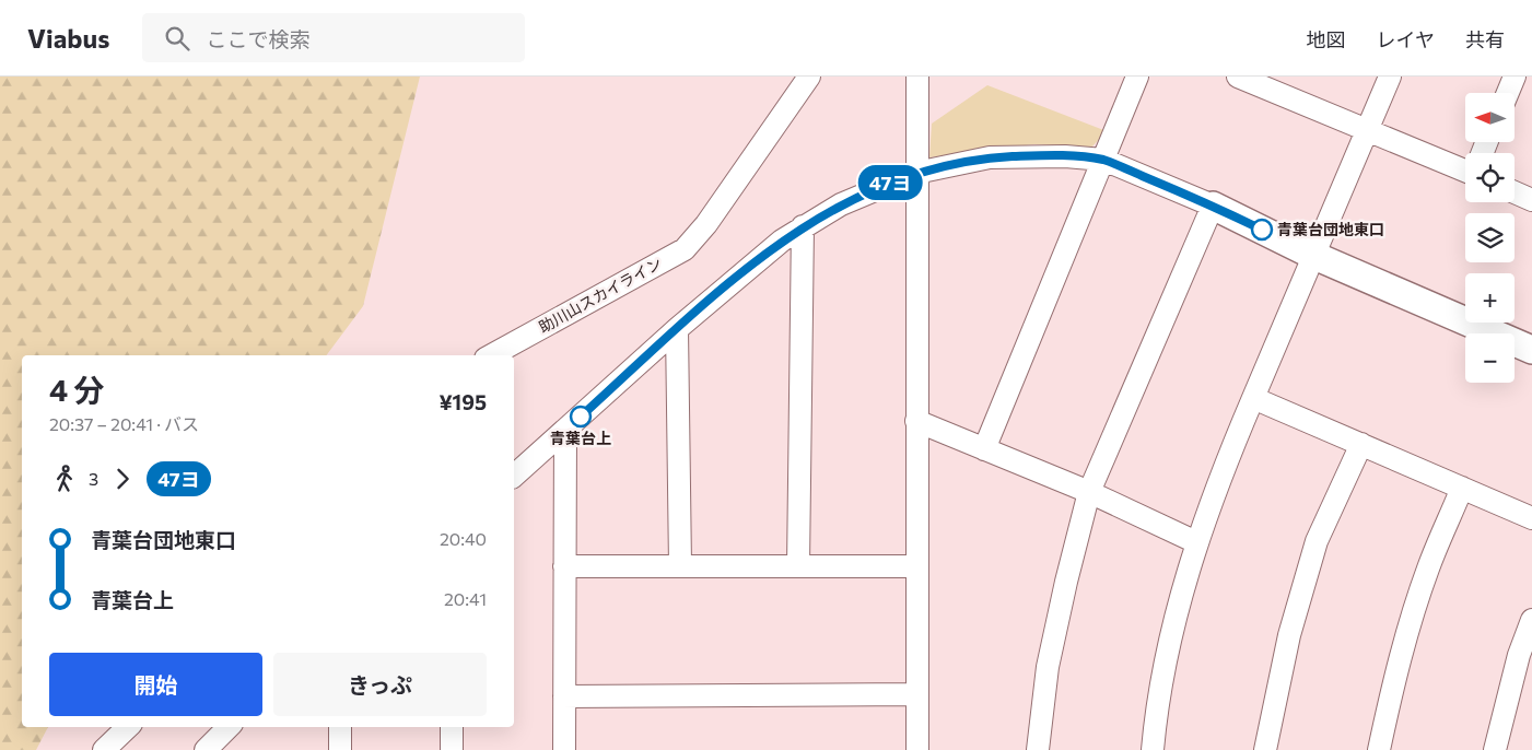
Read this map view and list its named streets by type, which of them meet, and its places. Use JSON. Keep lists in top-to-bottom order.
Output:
{
  "streets": {
    "street": ["助川山スカイライン"]
  },
  "places": ["青葉台団地東口", "青葉台上"],
  "lines": ["bus line 47ヨ"],
  "north": "left",
  "page": {
    "header": "Viabus",
    "search": "ここで検索",
    "nav": ["地図", "レイヤ", "共有"],
    "on_map": "47ヨ",
    "map_buttons": ["+", "−"],
    "heading": ["4 分", "20:37 – 20:41 · バス", "¥195"],
    "legs": ["3", "47ヨ"],
    "list": [
      {
        "name": "青葉台団地東口",
        "value": "20:40"
      },
      {
        "name": "青葉台上",
        "value": "20:41"
      }
    ],
    "buttons": ["開始", "きっぷ"]
  }
}
